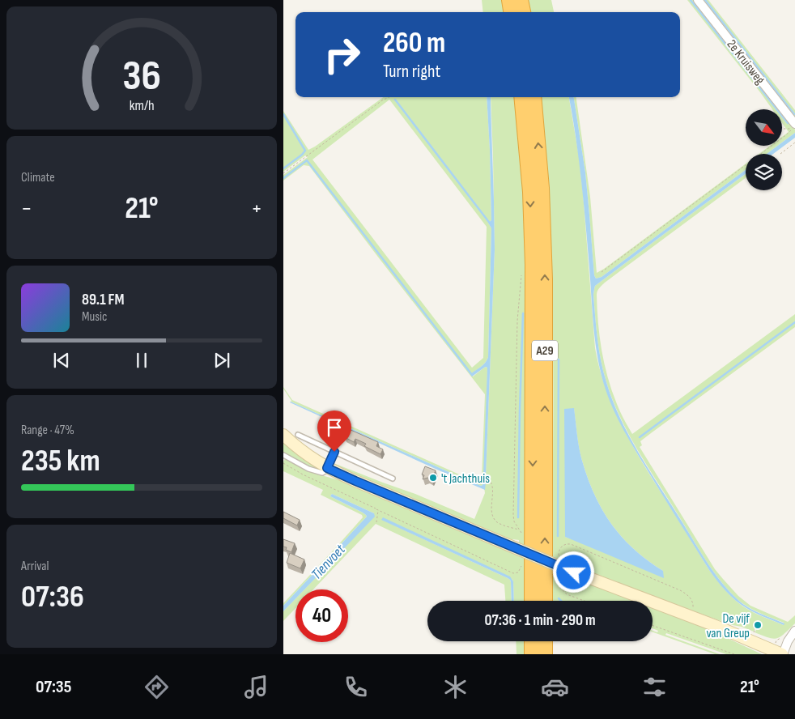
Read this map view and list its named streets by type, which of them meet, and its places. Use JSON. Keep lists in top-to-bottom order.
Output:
{
  "streets": {
    "highway": ["A29"],
    "street": ["2e Kruisweg"]
  },
  "water": ["Tienvoet"],
  "places": ["'t Jachthuis", "De vijf van Greup"],
  "north": "bottom right",
  "page": {
    "turn": ["260 m", "Turn right"],
    "tile": [
      "Climate",
      ["Range · 47%", "235 km"],
      ["Arrival", "07:36"]
    ],
    "heat": ["−", "21°", "+"],
    "song": ["89.1 FM", "Music"],
    "limit": "40",
    "trip": "07:36 · 1 min · 290 m",
    "tabs": ["07:35", "21°"],
    "gauge": ["36", "km/h"]
  }
}
